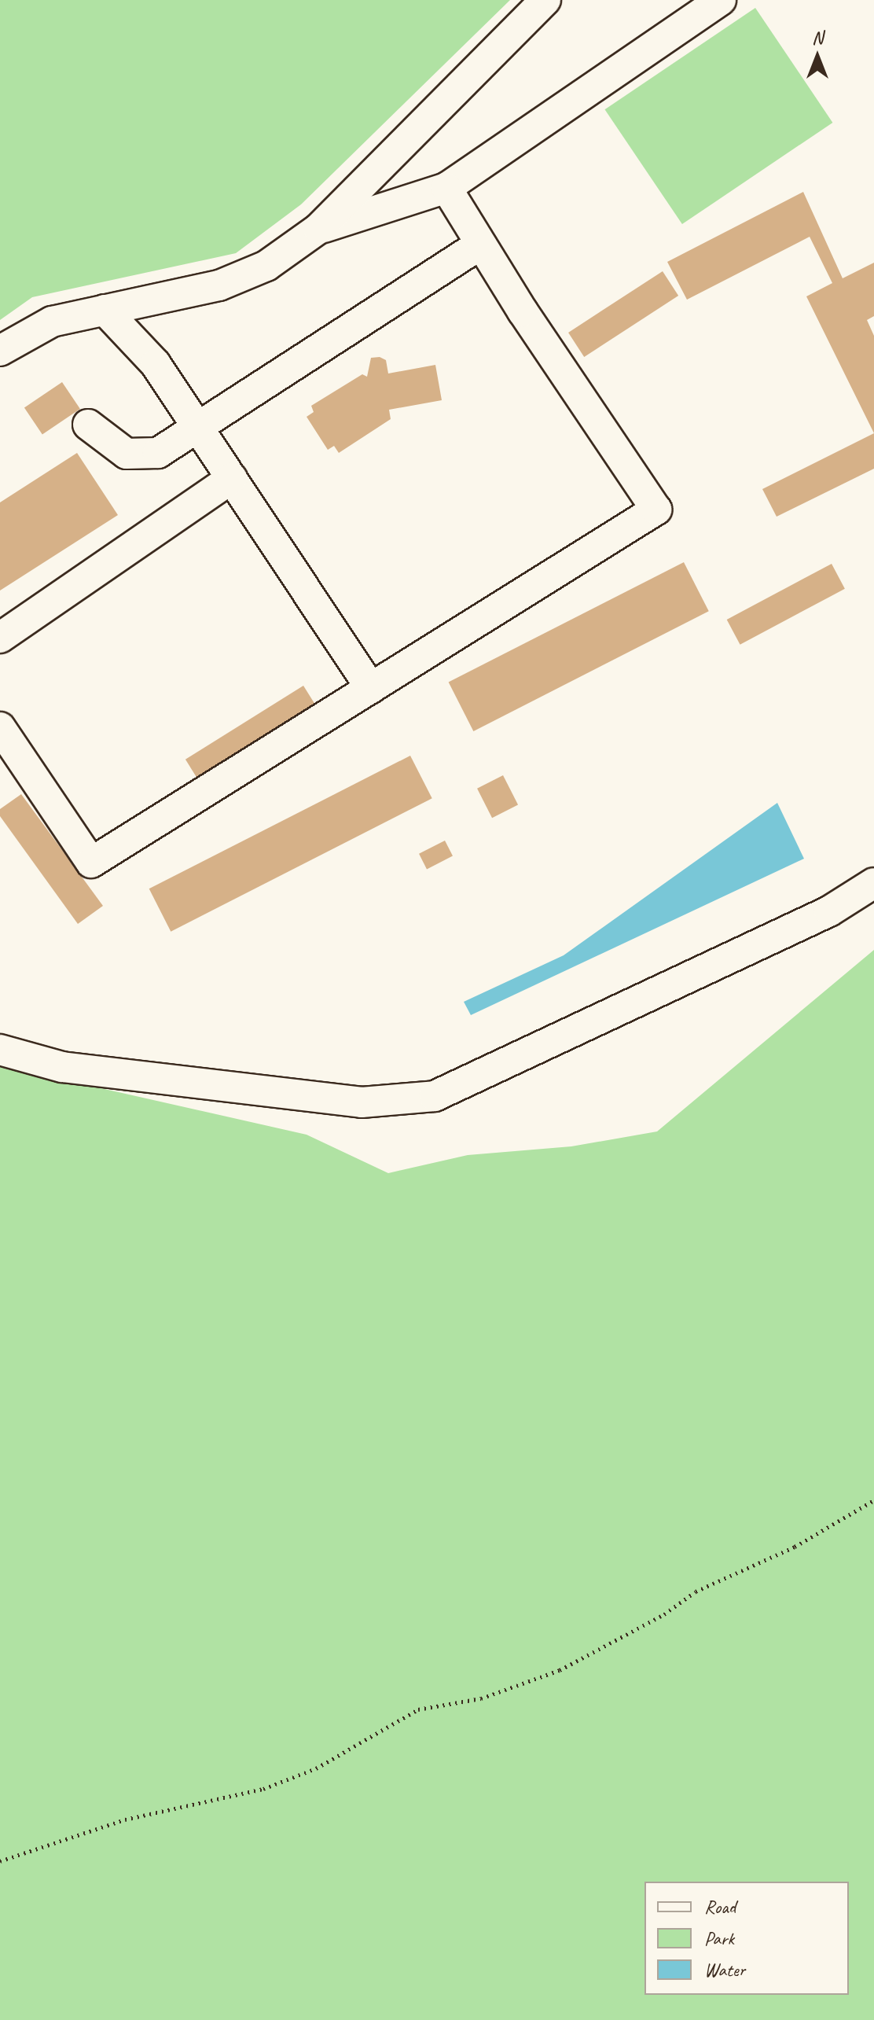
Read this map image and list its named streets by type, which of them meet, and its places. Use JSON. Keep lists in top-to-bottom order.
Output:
{
  "legend": ["Road", "Park", "Water"],
  "north": "top"
}
